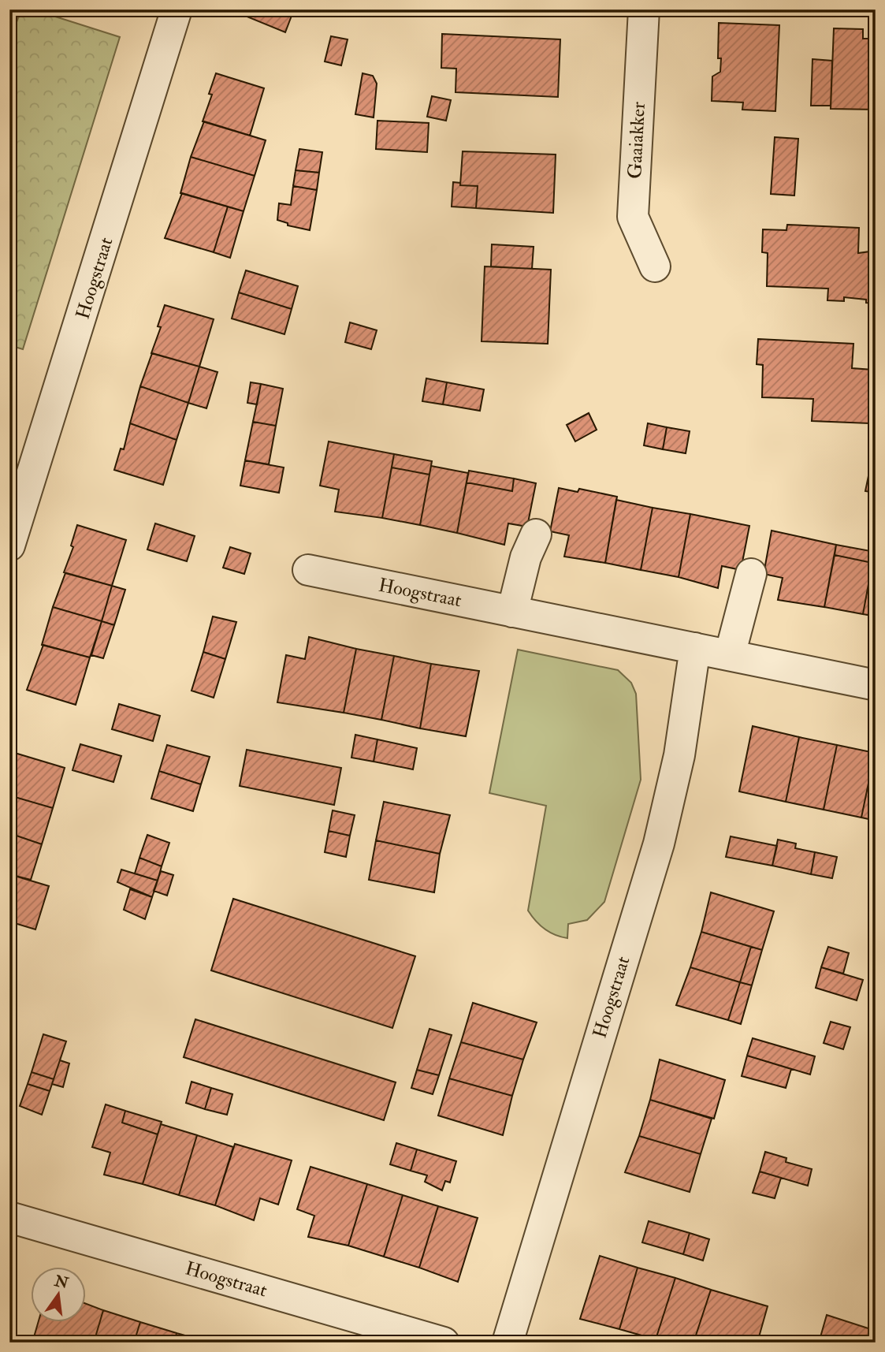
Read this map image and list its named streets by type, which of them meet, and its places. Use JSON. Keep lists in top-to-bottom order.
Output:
{
  "streets": {
    "street": ["Gaaiakker", "Hoogstraat"]
  },
  "north": "top"
}
